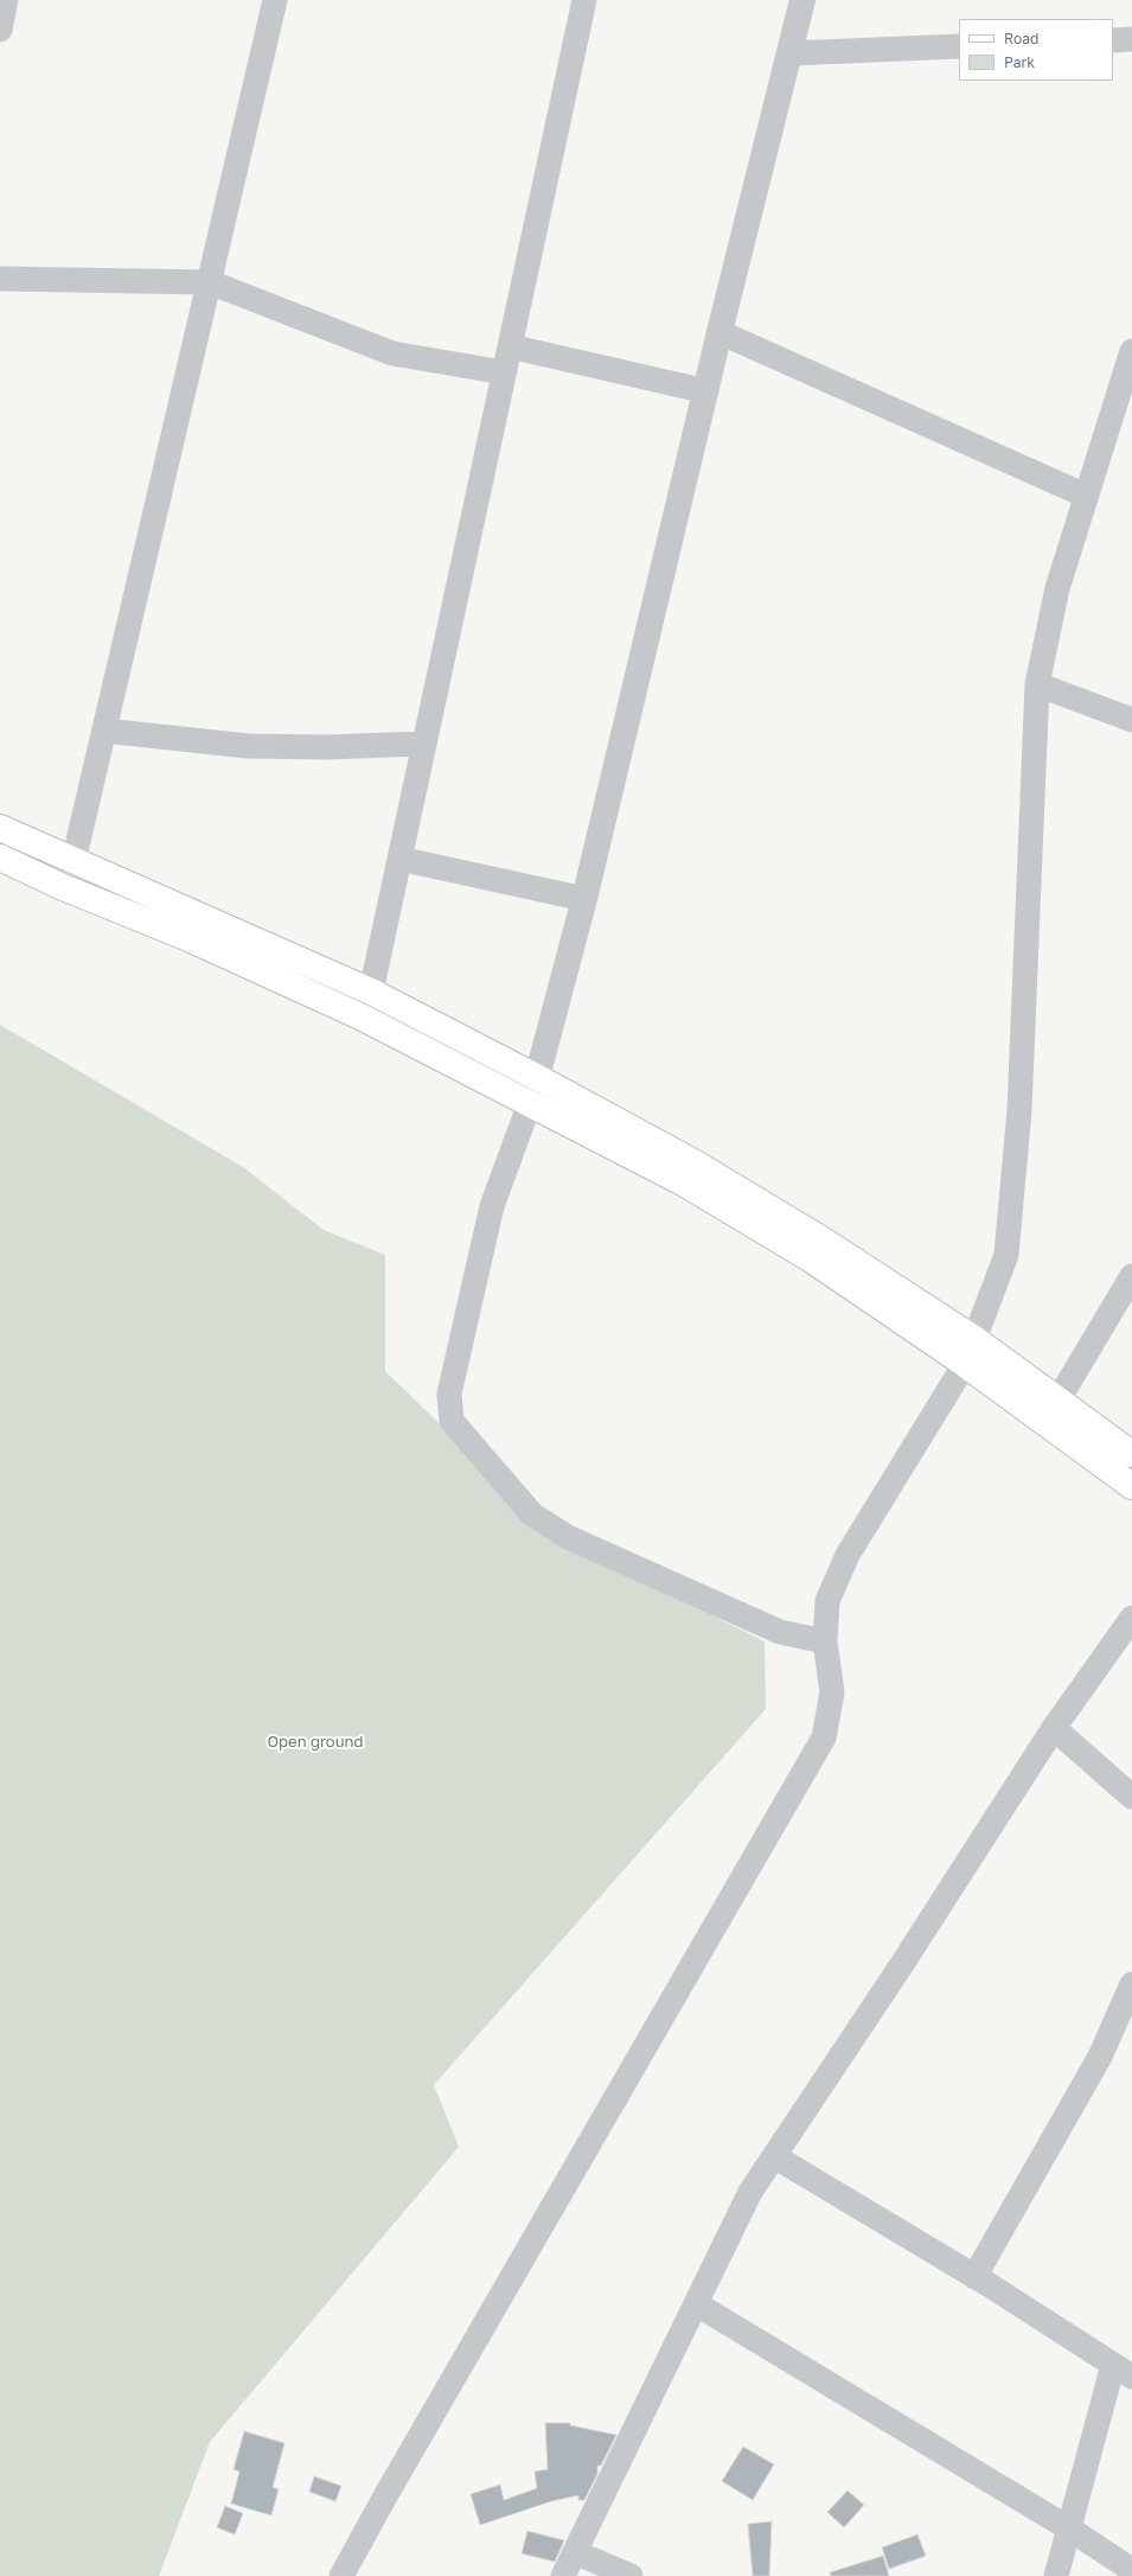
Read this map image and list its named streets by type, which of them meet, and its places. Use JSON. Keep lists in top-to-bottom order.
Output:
{
  "parks": ["Open ground"],
  "legend": ["Road", "Park"]
}
